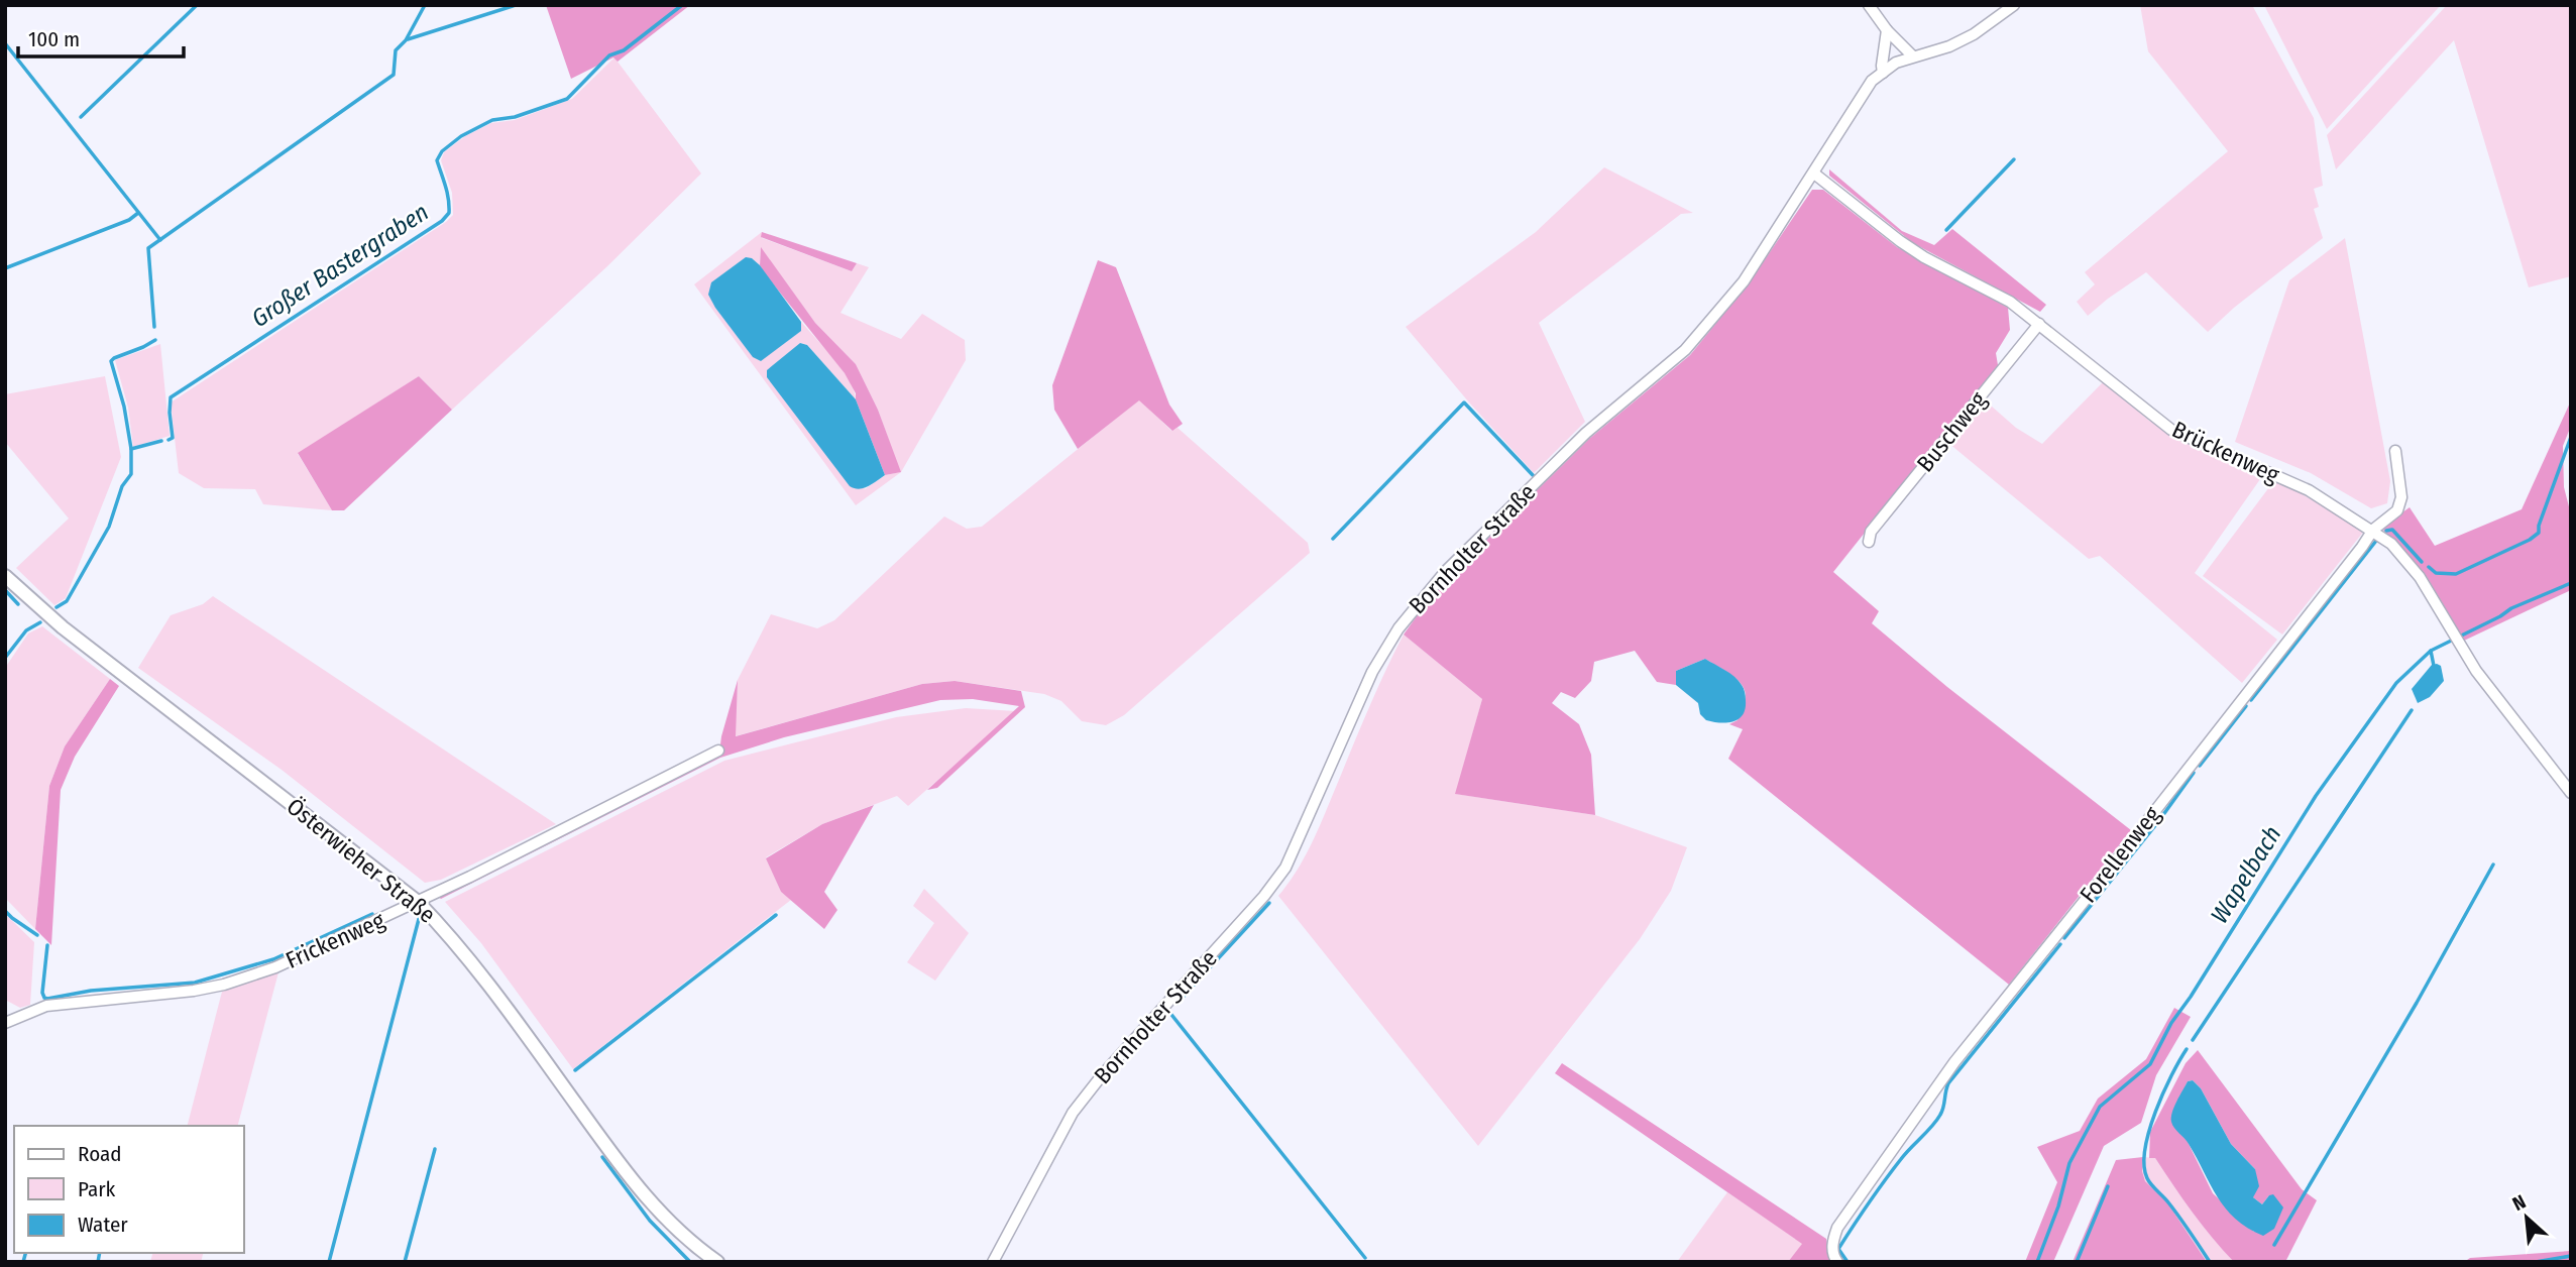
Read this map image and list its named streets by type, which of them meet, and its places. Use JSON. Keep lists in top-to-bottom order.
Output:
{
  "streets": {
    "street": [
      "Buschweg",
      "Brückenweg",
      "Bornholter Straße",
      "Forellenweg",
      "Österwieher Straße",
      "Frickenweg"
    ]
  },
  "crossings": [
    ["Buschweg", "Brückenweg"],
    ["Brückenweg", "Bornholter Straße"],
    ["Brückenweg", "Forellenweg"],
    ["Österwieher Straße", "Frickenweg"]
  ],
  "water": ["Großer Bastergraben", "Wapelbach"],
  "legend": ["Road", "Park", "Water"],
  "scale_bar": "100 m",
  "north": "top left"
}
